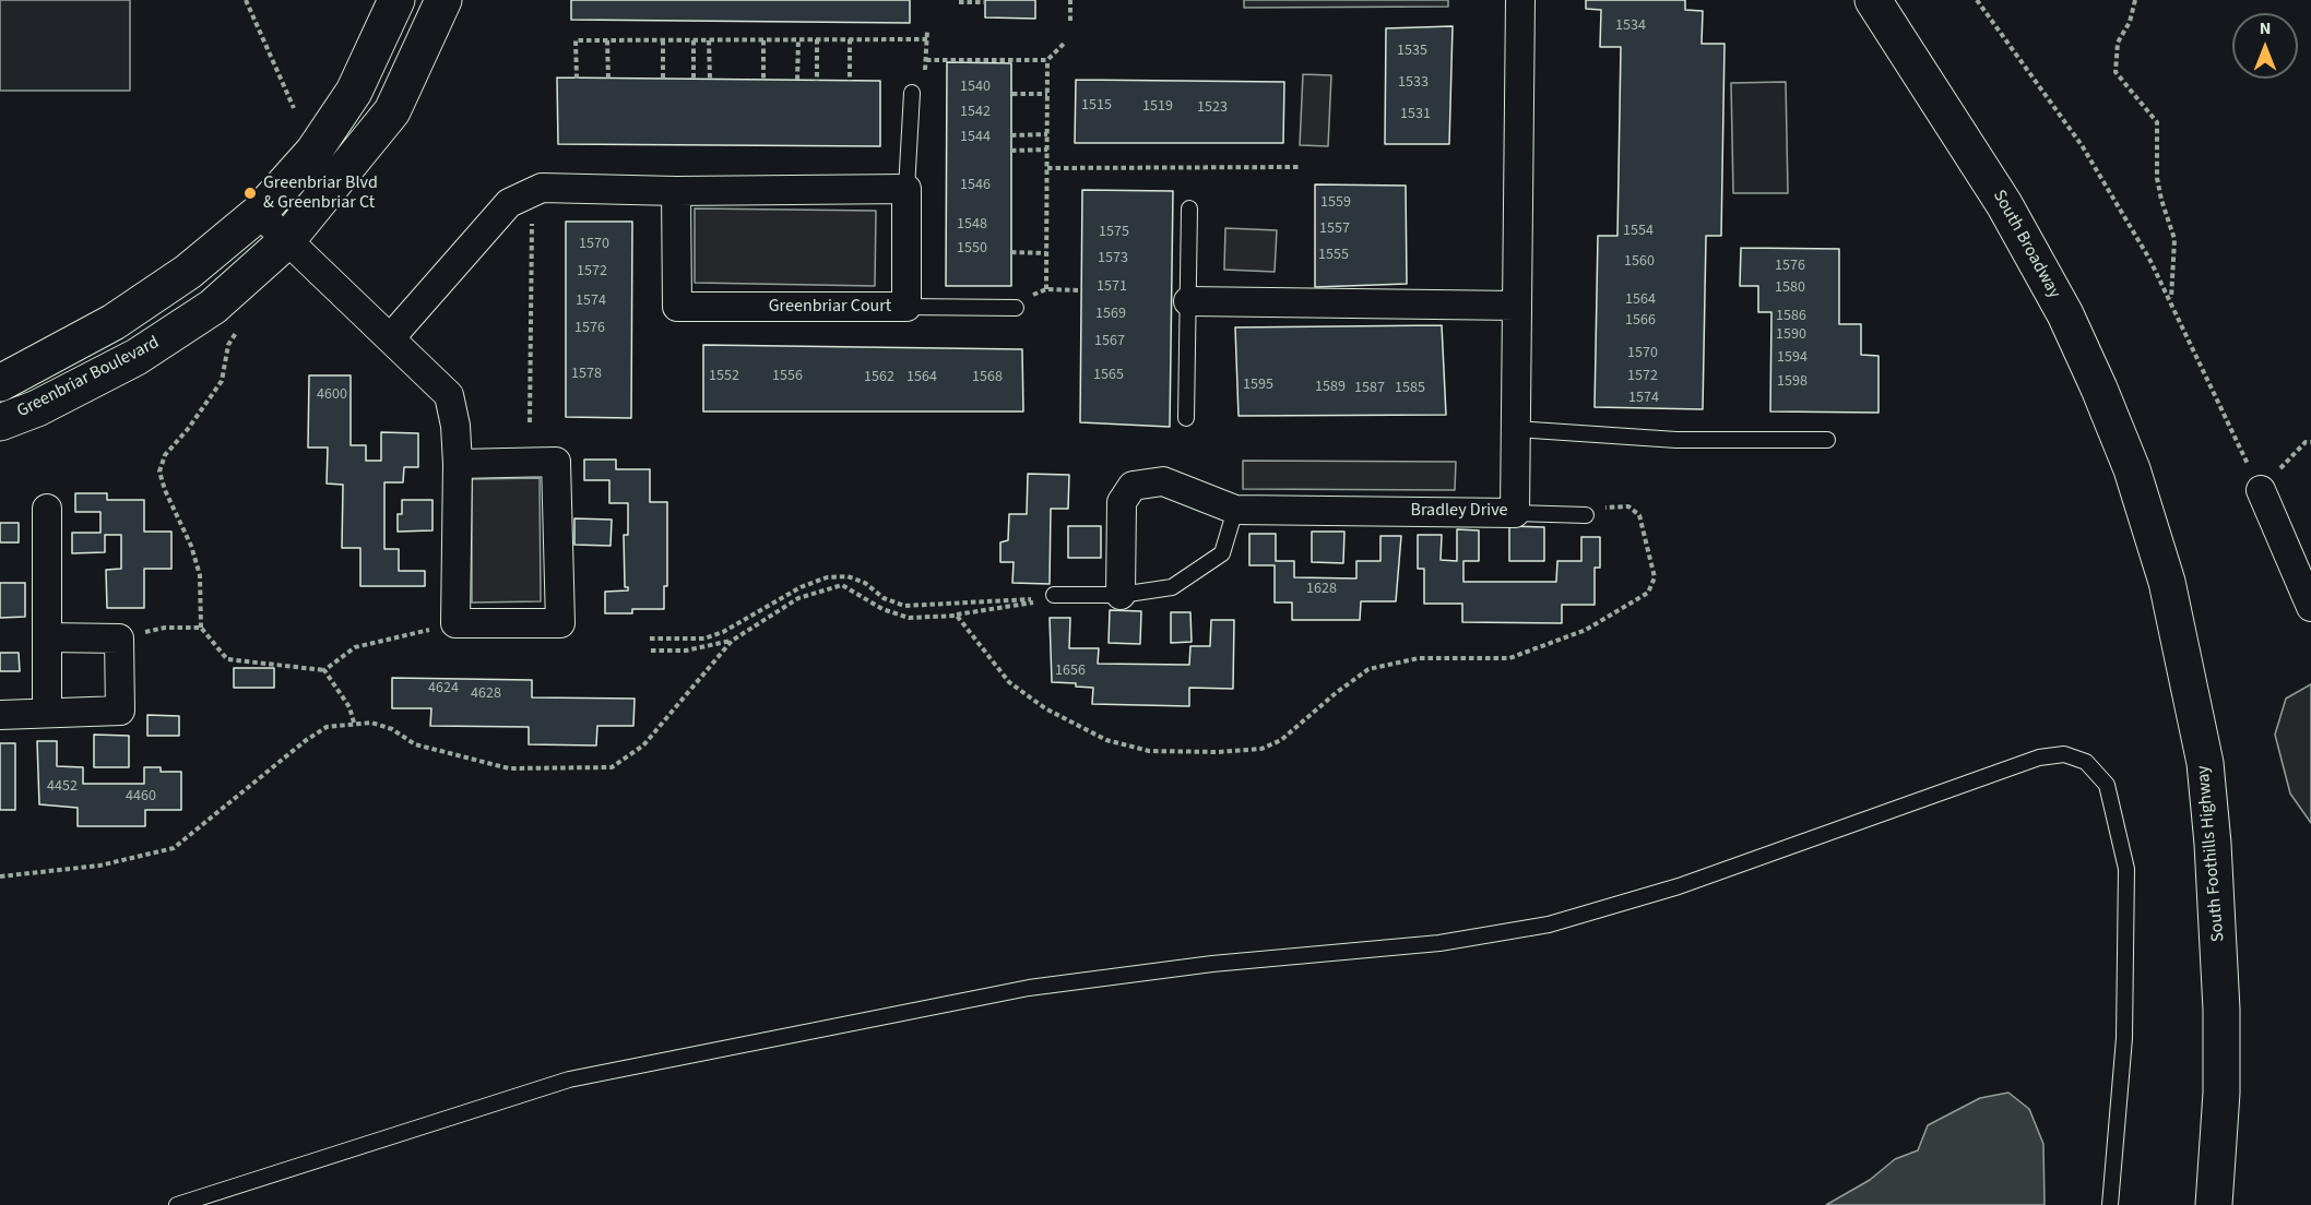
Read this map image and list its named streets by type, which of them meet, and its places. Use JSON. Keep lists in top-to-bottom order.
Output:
{
  "streets": {
    "main road": ["South Broadway", "Greenbriar Boulevard", "South Foothills Highway"],
    "street": ["Greenbriar Court", "Bradley Drive"]
  },
  "crossings": [
    ["South Broadway", "South Foothills Highway"]
  ],
  "places": ["Greenbriar Blvd & Greenbriar Ct"],
  "house_numbers": [
    "1534",
    "1535",
    "1533",
    "1540",
    "1515",
    "1519",
    "1523",
    "1542",
    "1531",
    "1544",
    "1546",
    "1559",
    "1548",
    "1557",
    "1554",
    "1575",
    "1570",
    "1550",
    "1555",
    "1573",
    "1560",
    "1576",
    "1572",
    "1571",
    "1580",
    "1564",
    "1574",
    "1569",
    "1586",
    "1566",
    "1576",
    "1590",
    "1567",
    "1570",
    "1594",
    "1578",
    "1565",
    "1552",
    "1556",
    "1572",
    "1562",
    "1564",
    "1568",
    "1598",
    "1595",
    "1589",
    "1587",
    "1585",
    "4600",
    "1574",
    "1628",
    "1656",
    "4624",
    "4628",
    "4452",
    "4460"
  ],
  "north": "top"
}
